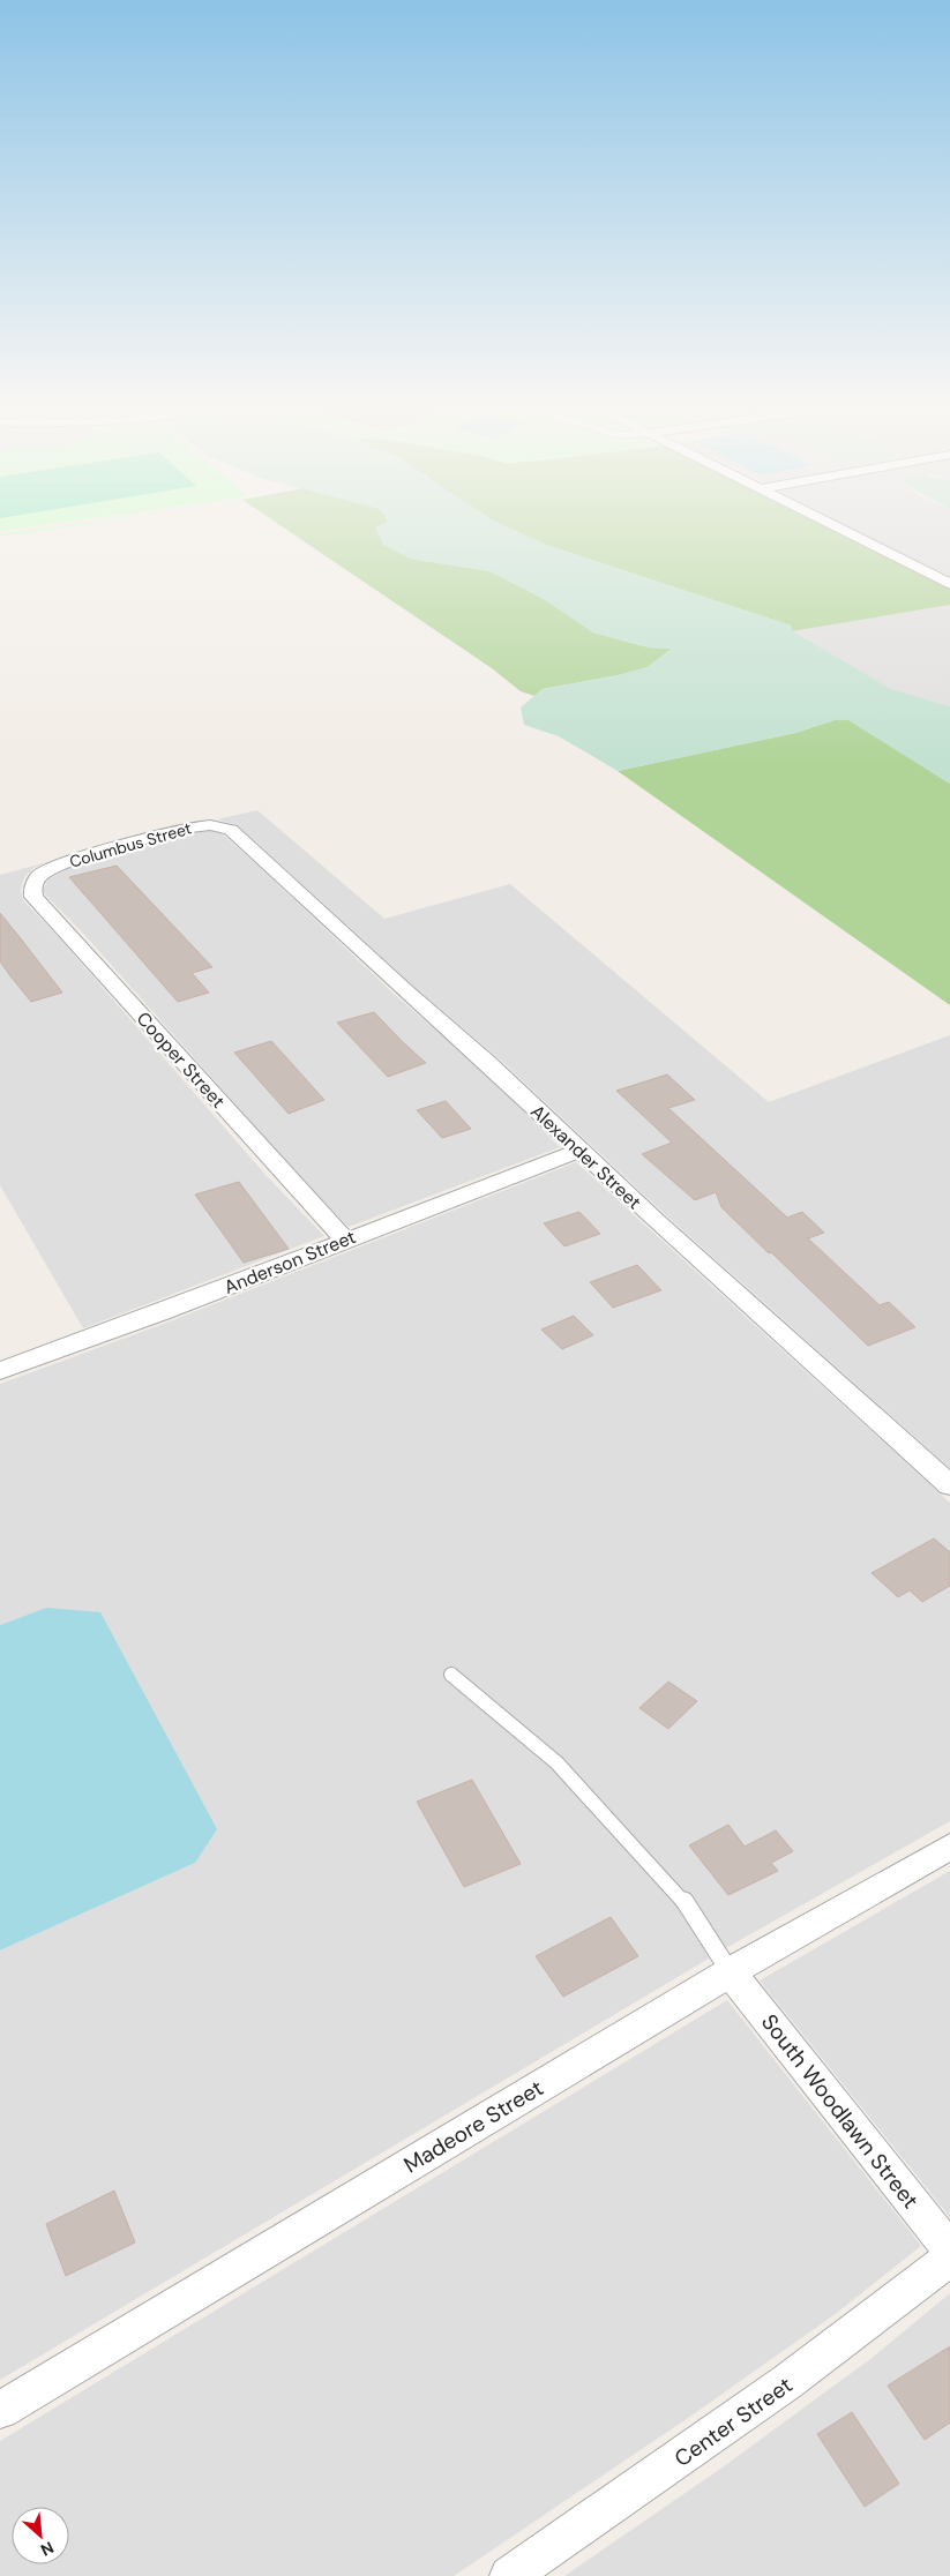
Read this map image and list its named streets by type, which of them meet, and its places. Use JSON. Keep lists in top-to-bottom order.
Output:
{
  "streets": {
    "street": [
      "Columbus Street",
      "Cooper Street",
      "Alexander Street",
      "Anderson Street",
      "South Woodlawn Street",
      "Madeore Street",
      "Center Street"
    ]
  },
  "crossings": [
    ["Columbus Street", "Cooper Street"],
    ["Columbus Street", "Alexander Street"],
    ["Cooper Street", "Anderson Street"],
    ["Alexander Street", "Anderson Street"],
    ["South Woodlawn Street", "Madeore Street"]
  ],
  "north": "bottom right"
}
